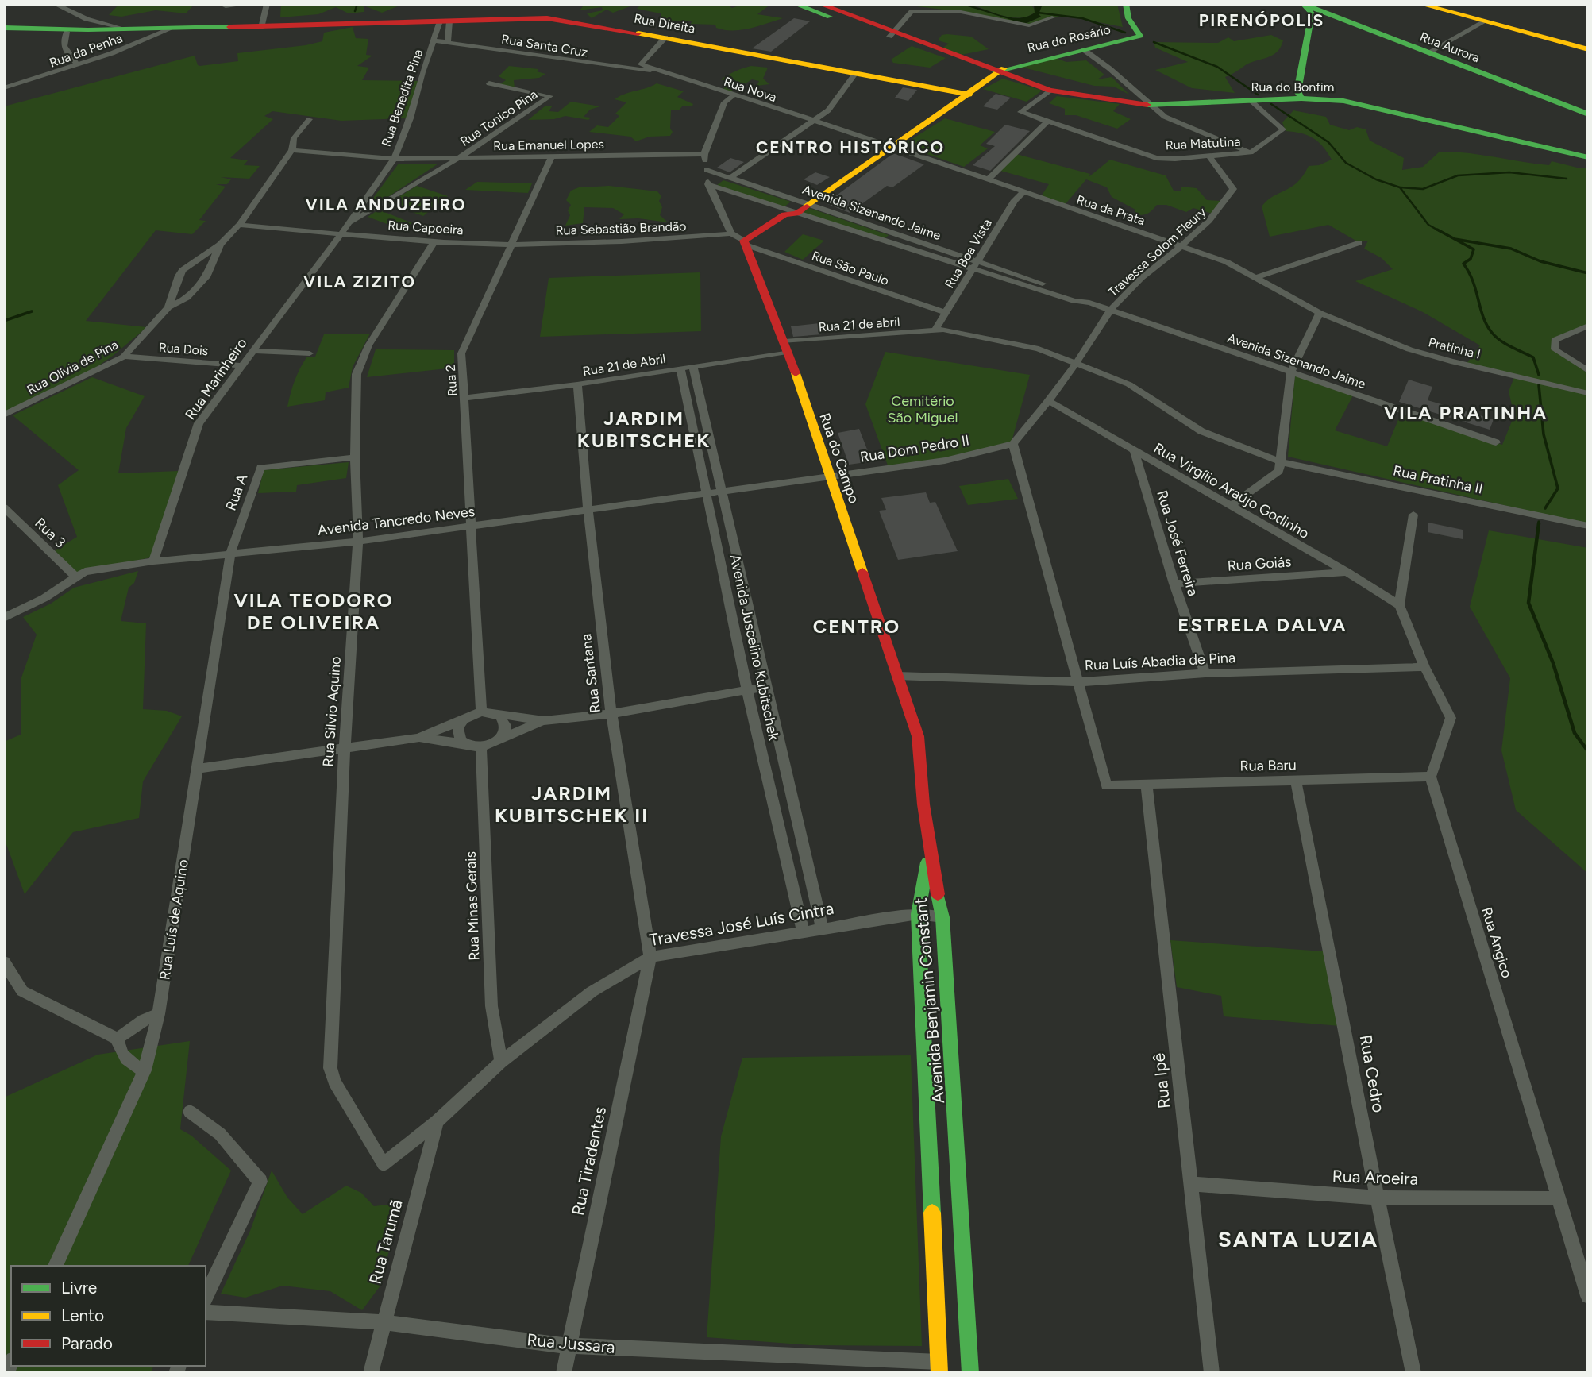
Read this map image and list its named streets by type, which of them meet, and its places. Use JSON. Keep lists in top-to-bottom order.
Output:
{
  "streets": {
    "main road": [
      "Rua Direita",
      "Rua do Rosário",
      "Rua Aurora",
      "Rua do Bonfim",
      "Rua do Campo",
      "Avenida Benjamin Constant"
    ],
    "street": [
      "Rua Santa Cruz",
      "Rua da Penha",
      "Rua Nova",
      "Rua Benedita Pina",
      "Rua Tonico Pina",
      "Rua Matutina",
      "Rua Emanuel Lopes",
      "Rua da Prata",
      "Avenida Sizenando Jaime",
      "Rua Capoeira",
      "Rua Sebastião Brandão",
      "Travessa Solom Fleury",
      "Rua Boa Vista",
      "Rua São Paulo",
      "Rua 21 de abril",
      "Pratinha I",
      "Rua Dois",
      "Rua 21 de Abril",
      "Rua Olívia de Pina",
      "Rua Marinheiro",
      "Rua 2",
      "Rua Dom Pedro II",
      "Rua Pratinha II",
      "Rua Virgílio Araújo Godinho",
      "Rua A",
      "Avenida Tancredo Neves",
      "Rua 3",
      "Rua José Ferreira",
      "Rua Goiás",
      "Avenida Juscelino Kubitschek",
      "Rua Luís Abadia de Pina",
      "Rua Santana",
      "Rua Silvio Aquino",
      "Rua Baru",
      "Rua Minas Gerais",
      "Rua Luís de Aquino",
      "Travessa José Luís Cintra",
      "Rua Angico",
      "Rua Cedro",
      "Rua Ipê",
      "Rua Tiradentes",
      "Rua Aroeira",
      "Rua Tarumã",
      "Rua Jussara"
    ]
  },
  "crossings": [
    ["Rua Direita", "Rua da Penha"],
    ["Rua Direita", "Rua Benedita Pina"],
    ["Rua do Rosário", "Rua do Bonfim"],
    ["Rua Santa Cruz", "Rua Nova"],
    ["Rua Santa Cruz", "Rua Benedita Pina"],
    ["Rua do Bonfim", "Rua Matutina"],
    ["Rua Nova", "Rua da Prata"],
    ["Rua Benedita Pina", "Rua Tonico Pina"],
    ["Rua Benedita Pina", "Rua Emanuel Lopes"],
    ["Rua Benedita Pina", "Rua Capoeira"],
    ["Rua Benedita Pina", "Rua Marinheiro"],
    ["Rua Tonico Pina", "Rua Emanuel Lopes"],
    ["Rua Matutina", "Travessa Solom Fleury"],
    ["Rua Emanuel Lopes", "Rua Olívia de Pina"],
    ["Rua Emanuel Lopes", "Rua 2"],
    ["Rua da Prata", "Travessa Solom Fleury"],
    ["Rua da Prata", "Rua Boa Vista"],
    ["Rua da Prata", "Pratinha I"],
    ["Avenida Sizenando Jaime", "Travessa Solom Fleury"],
    ["Avenida Sizenando Jaime", "Rua Boa Vista"],
    ["Rua Capoeira", "Rua Sebastião Brandão"],
    ["Rua Capoeira", "Rua Olívia de Pina"],
    ["Rua Capoeira", "Rua Marinheiro"],
    ["Rua Capoeira", "Rua 2"],
    ["Rua Capoeira", "Rua Silvio Aquino"],
    ["Rua Sebastião Brandão", "Rua 2"],
    ["Travessa Solom Fleury", "Rua 21 de abril"],
    ["Travessa Solom Fleury", "Rua Dom Pedro II"],
    ["Travessa Solom Fleury", "Rua Pratinha II"],
    ["Travessa Solom Fleury", "Rua Virgílio Araújo Godinho"],
    ["Rua Boa Vista", "Rua São Paulo"],
    ["Rua Boa Vista", "Rua 21 de abril"],
    ["Rua São Paulo", "Rua do Campo"],
    ["Rua 21 de abril", "Rua 21 de Abril"],
    ["Rua 21 de abril", "Rua do Campo"],
    ["Rua 21 de abril", "Rua Pratinha II"],
    ["Rua Dois", "Rua Olívia de Pina"],
    ["Rua Dois", "Rua Marinheiro"],
    ["Rua 21 de Abril", "Rua 2"],
    ["Rua 21 de Abril", "Rua do Campo"],
    ["Rua 21 de Abril", "Avenida Juscelino Kubitschek"],
    ["Rua 21 de Abril", "Rua Santana"],
    ["Rua Marinheiro", "Avenida Tancredo Neves"],
    ["Rua 2", "Avenida Tancredo Neves"],
    ["Rua Dom Pedro II", "Rua do Campo"],
    ["Rua Dom Pedro II", "Avenida Tancredo Neves"],
    ["Rua Dom Pedro II", "Avenida Juscelino Kubitschek"],
    ["Rua do Campo", "Rua Luís Abadia de Pina"],
    ["Rua do Campo", "Avenida Benjamin Constant"],
    ["Rua Virgílio Araújo Godinho", "Rua José Ferreira"],
    ["Rua Virgílio Araújo Godinho", "Rua Goiás"],
    ["Rua A", "Avenida Tancredo Neves"],
    ["Rua A", "Rua Silvio Aquino"],
    ["Rua A", "Rua Luís de Aquino"],
    ["Avenida Tancredo Neves", "Rua 3"],
    ["Avenida Tancredo Neves", "Avenida Juscelino Kubitschek"],
    ["Avenida Tancredo Neves", "Rua Santana"],
    ["Avenida Tancredo Neves", "Rua Silvio Aquino"],
    ["Avenida Tancredo Neves", "Rua Luís de Aquino"],
    ["Rua José Ferreira", "Rua Goiás"],
    ["Rua José Ferreira", "Rua Luís Abadia de Pina"],
    ["Avenida Juscelino Kubitschek", "Travessa José Luís Cintra"],
    ["Rua Luís Abadia de Pina", "Rua Baru"],
    ["Rua Santana", "Travessa José Luís Cintra"],
    ["Rua Santana", "Rua Tiradentes"],
    ["Rua Silvio Aquino", "Travessa José Luís Cintra"],
    ["Rua Baru", "Rua Angico"],
    ["Rua Baru", "Rua Cedro"],
    ["Rua Baru", "Rua Ipê"],
    ["Rua Minas Gerais", "Travessa José Luís Cintra"],
    ["Travessa José Luís Cintra", "Avenida Benjamin Constant"],
    ["Travessa José Luís Cintra", "Rua Tiradentes"],
    ["Travessa José Luís Cintra", "Rua Tarumã"],
    ["Rua Angico", "Rua Aroeira"],
    ["Avenida Benjamin Constant", "Rua Jussara"],
    ["Rua Cedro", "Rua Aroeira"],
    ["Rua Ipê", "Rua Aroeira"],
    ["Rua Tiradentes", "Rua Jussara"],
    ["Rua Tarumã", "Rua Jussara"]
  ],
  "districts": [
    "PIRENÓPOLIS",
    "CENTRO HISTÓRICO",
    "VILA ANDUZEIRO",
    "VILA ZIZITO",
    "VILA PRATINHA",
    "JARDIM KUBITSCHEK",
    "VILA TEODORO DE OLIVEIRA",
    "ESTRELA DALVA",
    "CENTRO",
    "JARDIM KUBITSCHEK II",
    "SANTA LUZIA"
  ],
  "parks": ["Cemitério São Miguel"],
  "legend": ["Livre", "Lento", "Parado"]
}
